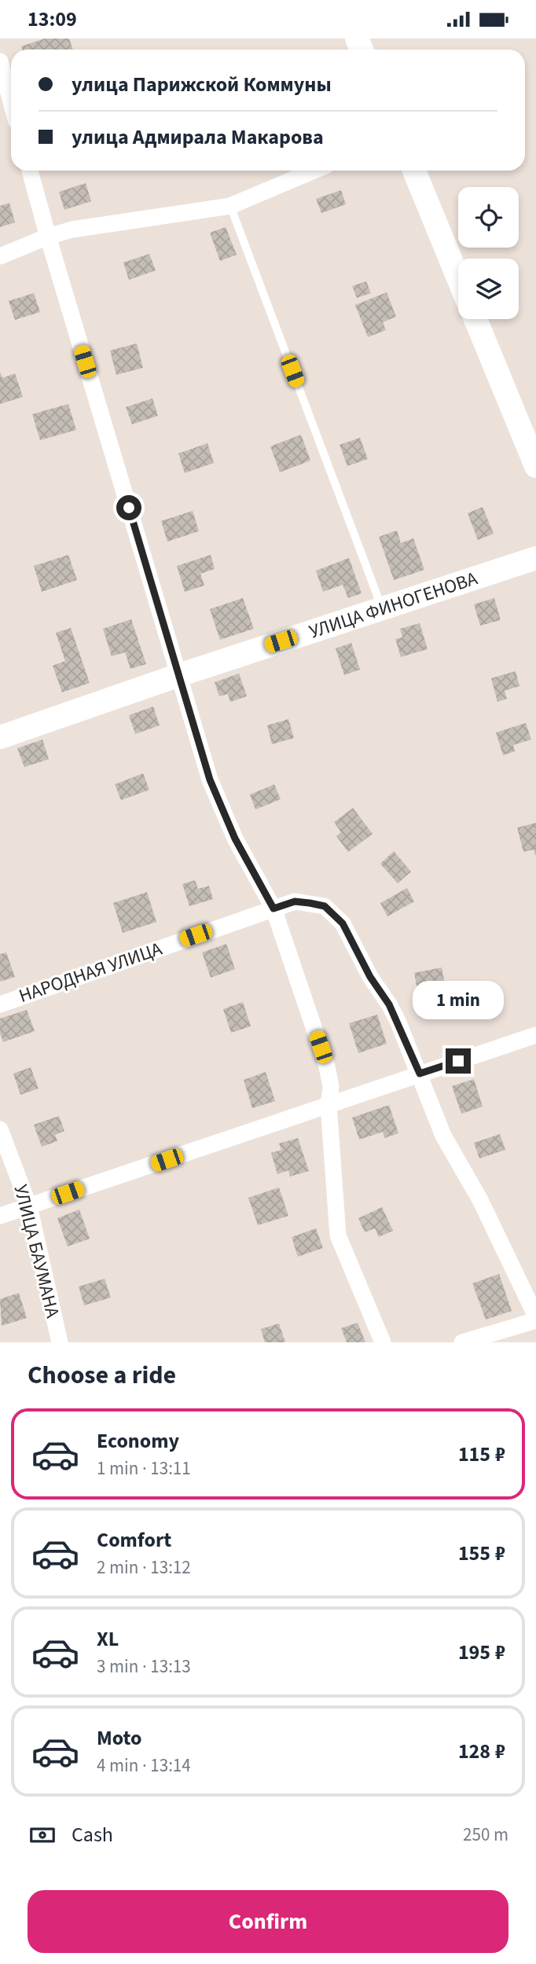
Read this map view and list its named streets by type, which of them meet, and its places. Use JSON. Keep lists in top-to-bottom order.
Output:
{
  "streets": {
    "street": ["УЛИЦА ФИНОГЕНОВА", "НАРОДНАЯ УЛИЦА", "УЛИЦА БАУМАНА"]
  },
  "page": {
    "status": "13:09",
    "banner": ["улица Парижской Коммуны", "улица Адмирала Макарова"],
    "bubble": "1 min",
    "heading": "Choose a ride",
    "list": [
      {
        "name": "Economy",
        "note": "1 min · 13:11",
        "value": "115 ₽"
      },
      {
        "name": "Comfort",
        "note": "2 min · 13:12",
        "value": "155 ₽"
      },
      {
        "name": "XL",
        "note": "3 min · 13:13",
        "value": "195 ₽"
      },
      {
        "name": "Moto",
        "note": "4 min · 13:14",
        "value": "128 ₽"
      }
    ],
    "pay": ["Cash", "250 m"],
    "buttons": "Confirm"
  }
}
